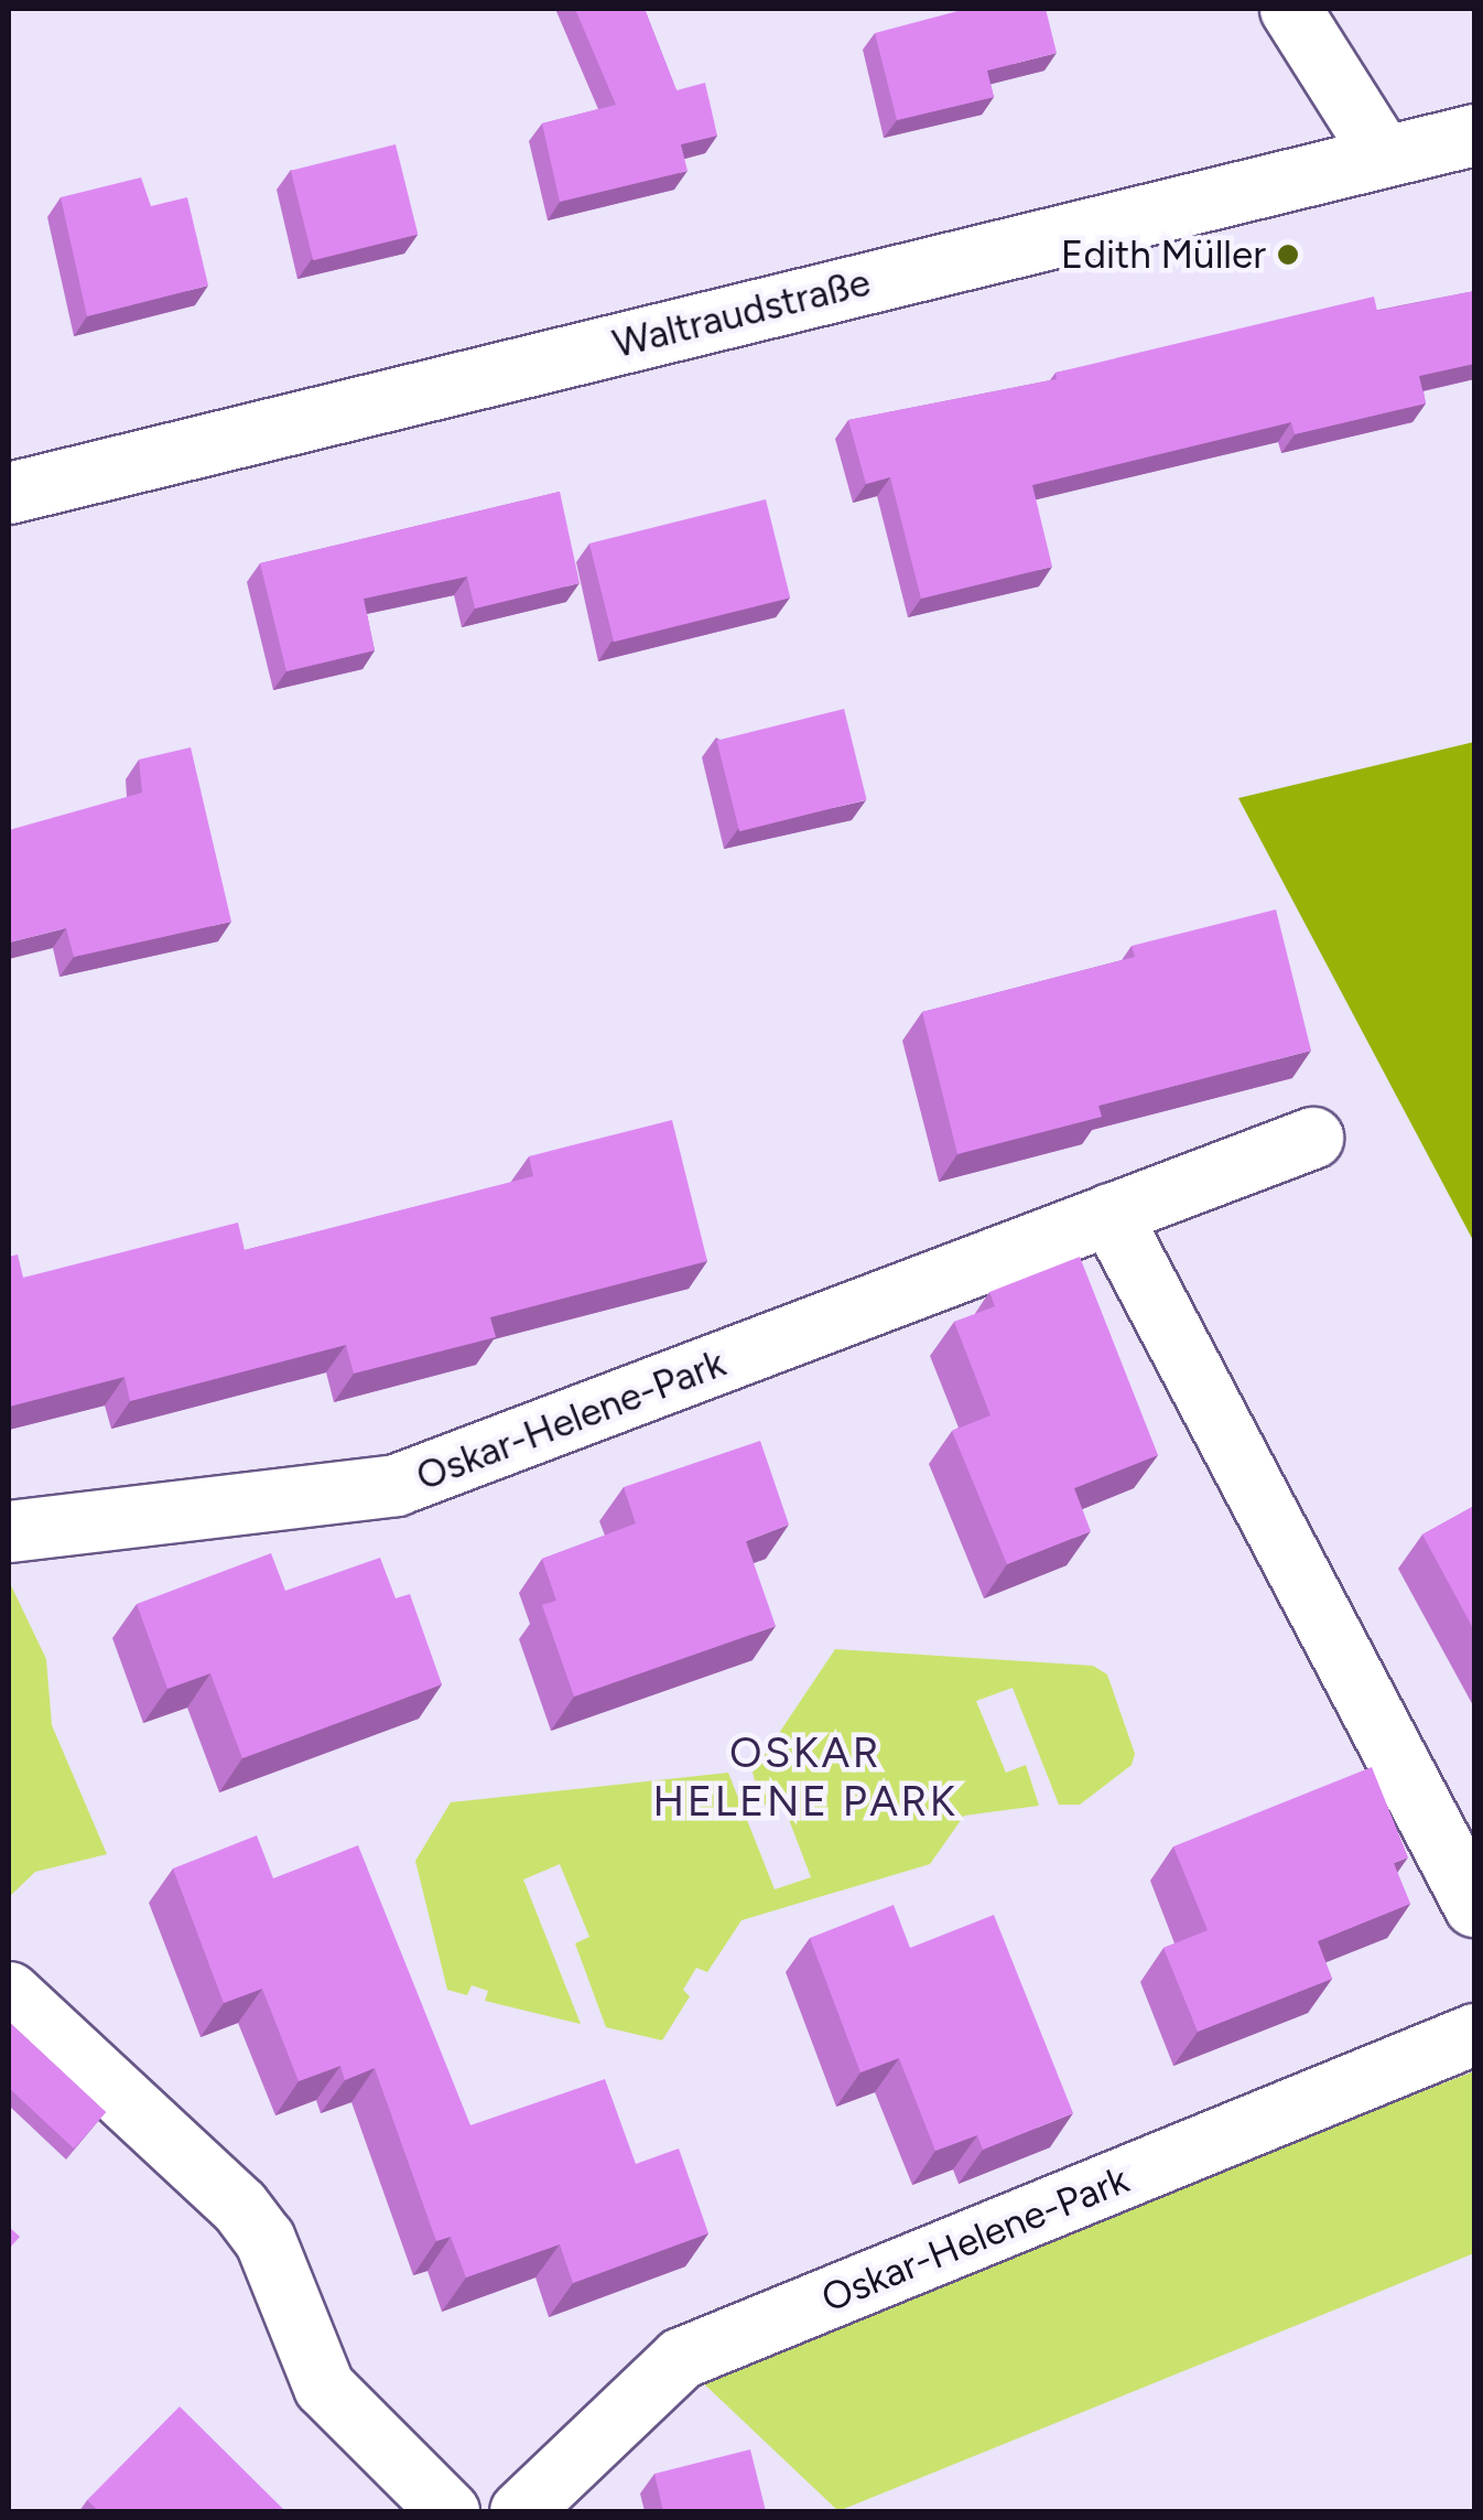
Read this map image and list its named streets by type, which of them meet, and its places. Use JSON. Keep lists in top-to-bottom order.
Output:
{
  "streets": {
    "street": ["Waltraudstraße", "Oskar-Helene-Park"]
  },
  "districts": ["OSKAR HELENE PARK"],
  "places": ["Edith Müller"]
}
